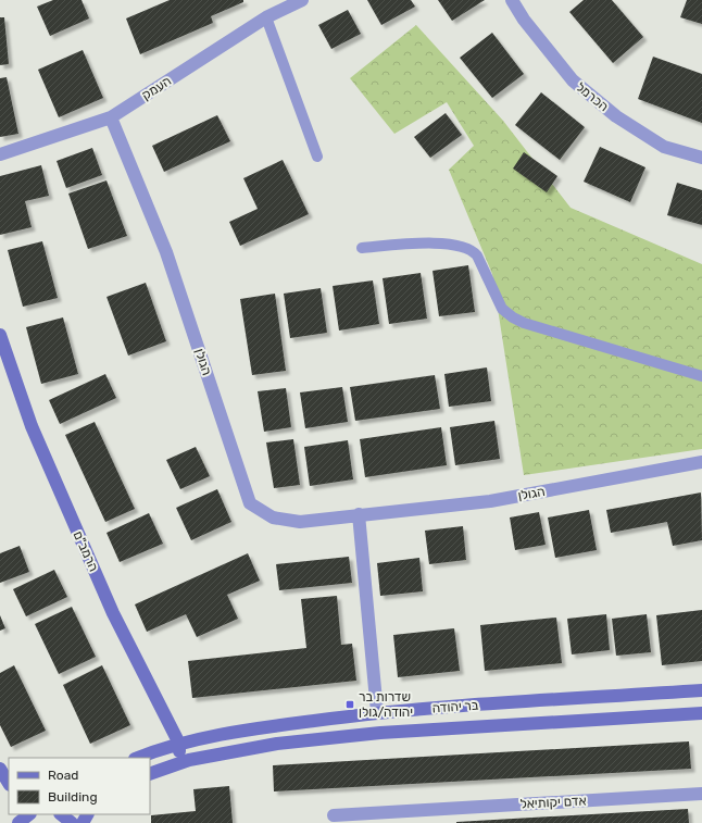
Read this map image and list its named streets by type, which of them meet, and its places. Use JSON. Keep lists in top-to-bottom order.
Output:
{
  "streets": {
    "street": [
      "העמק",
      "הכרמל",
      "הגולן",
      "הרמב\"ם",
      "בר יהודה",
      "אדם יקותיאל"
    ]
  },
  "crossings": [
    ["העמק", "הגולן"],
    ["הרמב\"ם", "בר יהודה"]
  ],
  "places": {
    "transit": ["שדרות בר יהודה/גולן"]
  },
  "legend": ["Road", "Building"]
}
